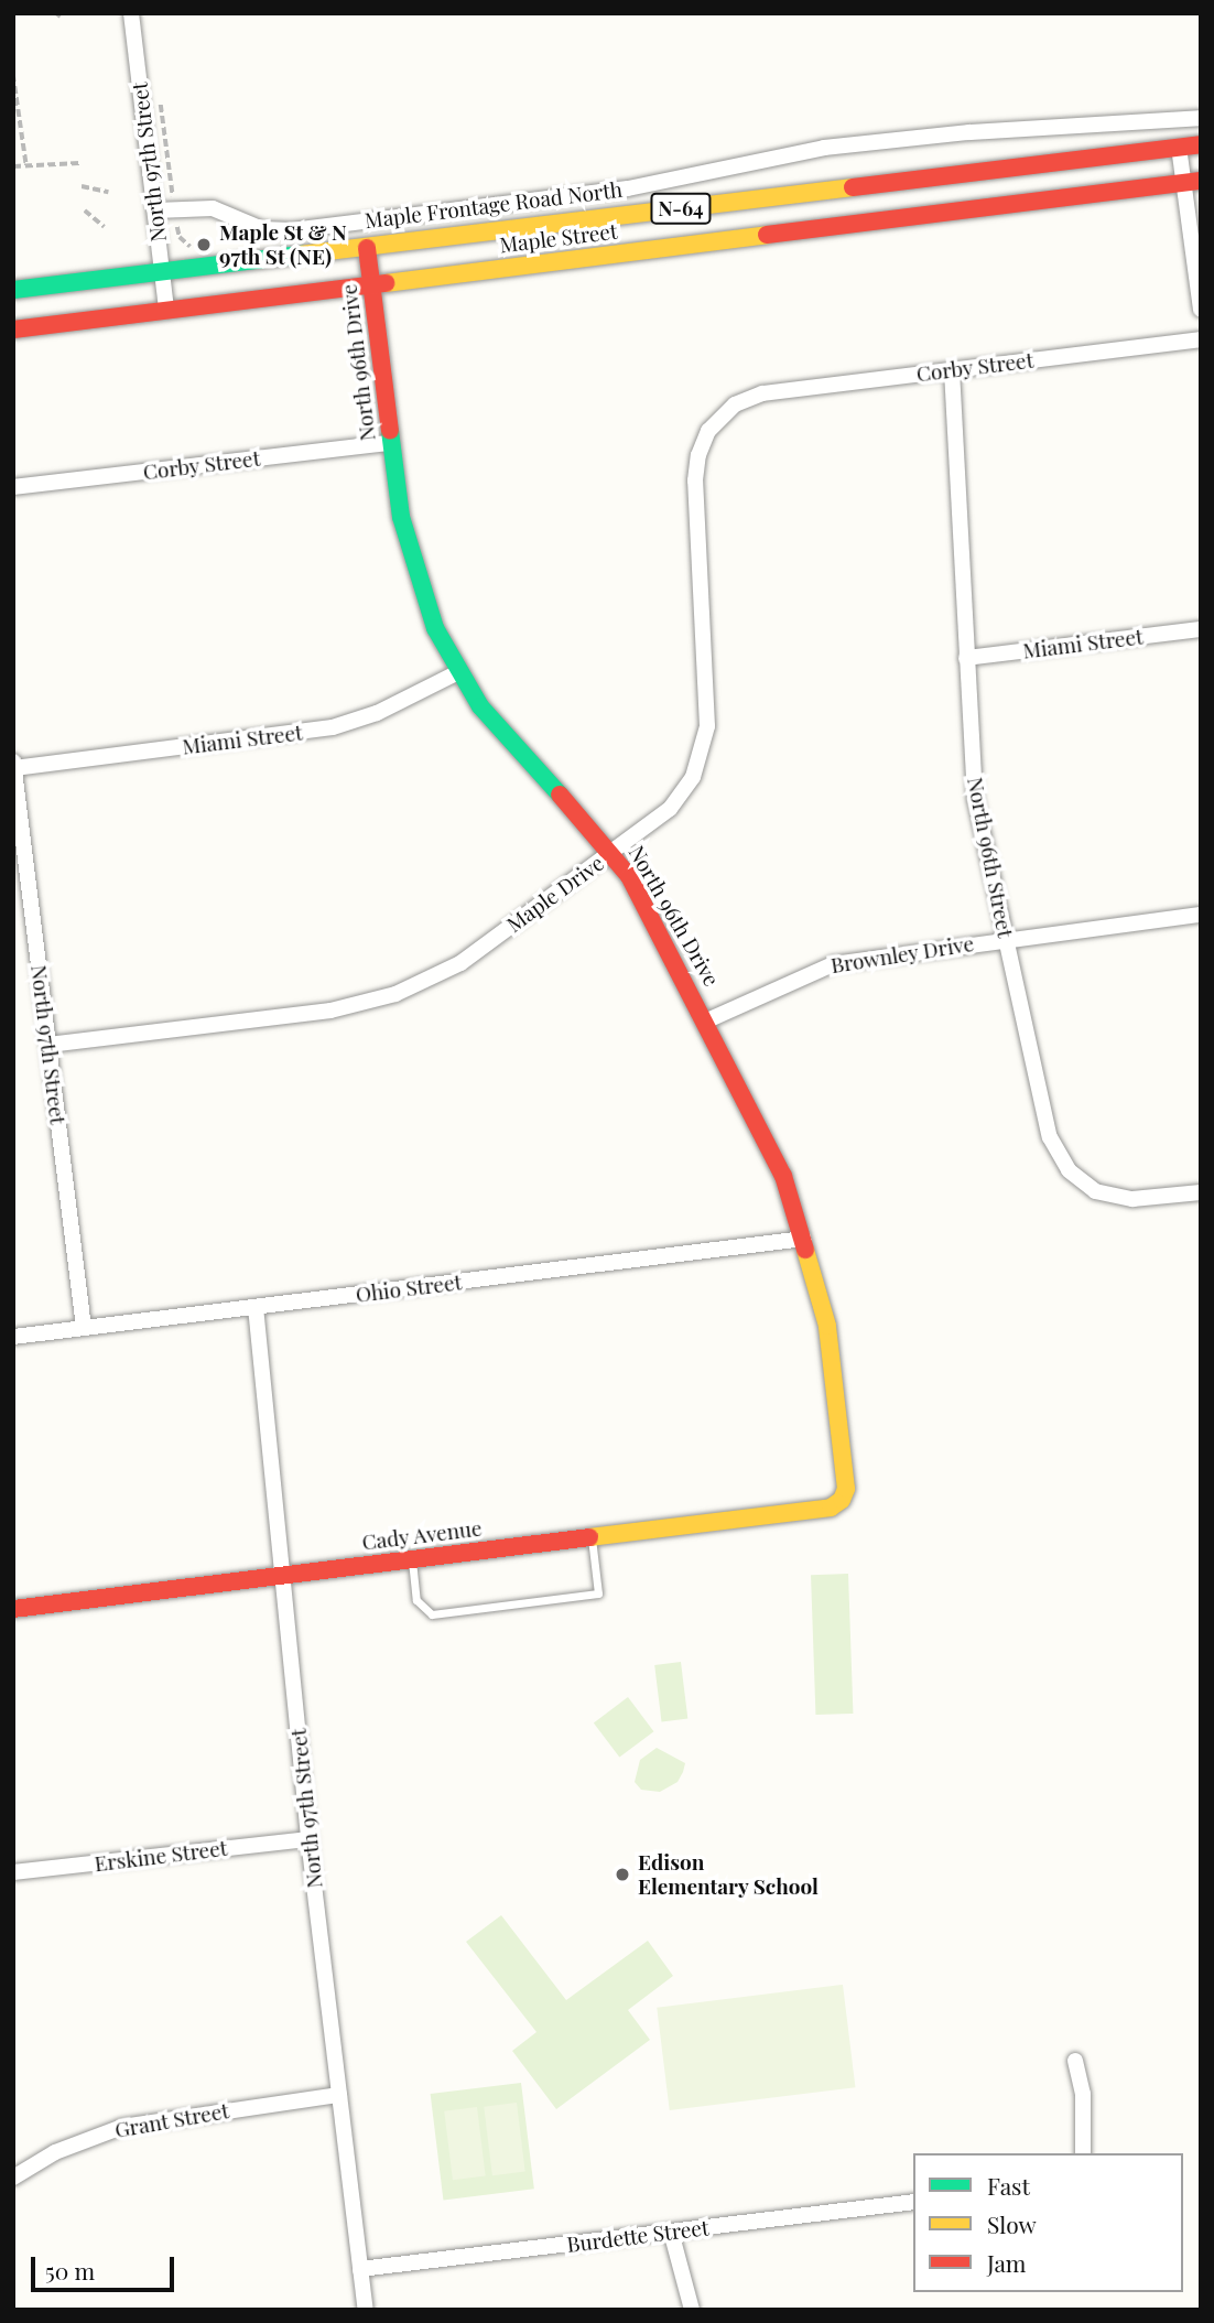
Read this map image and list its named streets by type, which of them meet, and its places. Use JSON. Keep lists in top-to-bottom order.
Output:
{
  "streets": {
    "main road": [
      "N-64",
      "Maple Street",
      "North 96th Drive",
      "Cady Avenue"
    ],
    "street": [
      "North 97th Street",
      "Maple Frontage Road North",
      "Corby Street",
      "Miami Street",
      "North 96th Street",
      "Maple Drive",
      "Brownley Drive",
      "Ohio Street",
      "Erskine Street",
      "Grant Street",
      "Burdette Street"
    ]
  },
  "crossings": [
    ["North 97th Street", "Maple Frontage Road North"],
    ["North 97th Street", "Maple Street"],
    ["North 97th Street", "Miami Street"],
    ["North 97th Street", "Maple Drive"],
    ["North 97th Street", "Ohio Street"],
    ["North 97th Street", "Cady Avenue"],
    ["North 97th Street", "Erskine Street"],
    ["North 97th Street", "Grant Street"],
    ["North 97th Street", "Burdette Street"],
    ["Maple Street", "North 96th Drive"],
    ["North 96th Drive", "Corby Street"],
    ["North 96th Drive", "Miami Street"],
    ["North 96th Drive", "Maple Drive"],
    ["North 96th Drive", "Brownley Drive"],
    ["North 96th Drive", "Ohio Street"],
    ["North 96th Drive", "Cady Avenue"],
    ["Corby Street", "North 96th Street"],
    ["Corby Street", "Maple Drive"],
    ["Miami Street", "North 96th Street"],
    ["North 96th Street", "Brownley Drive"]
  ],
  "places": ["Maple St & N 97th St (NE)", "Edison Elementary School"],
  "legend": ["Fast", "Slow", "Jam"],
  "scale_bar": "50 m"
}
